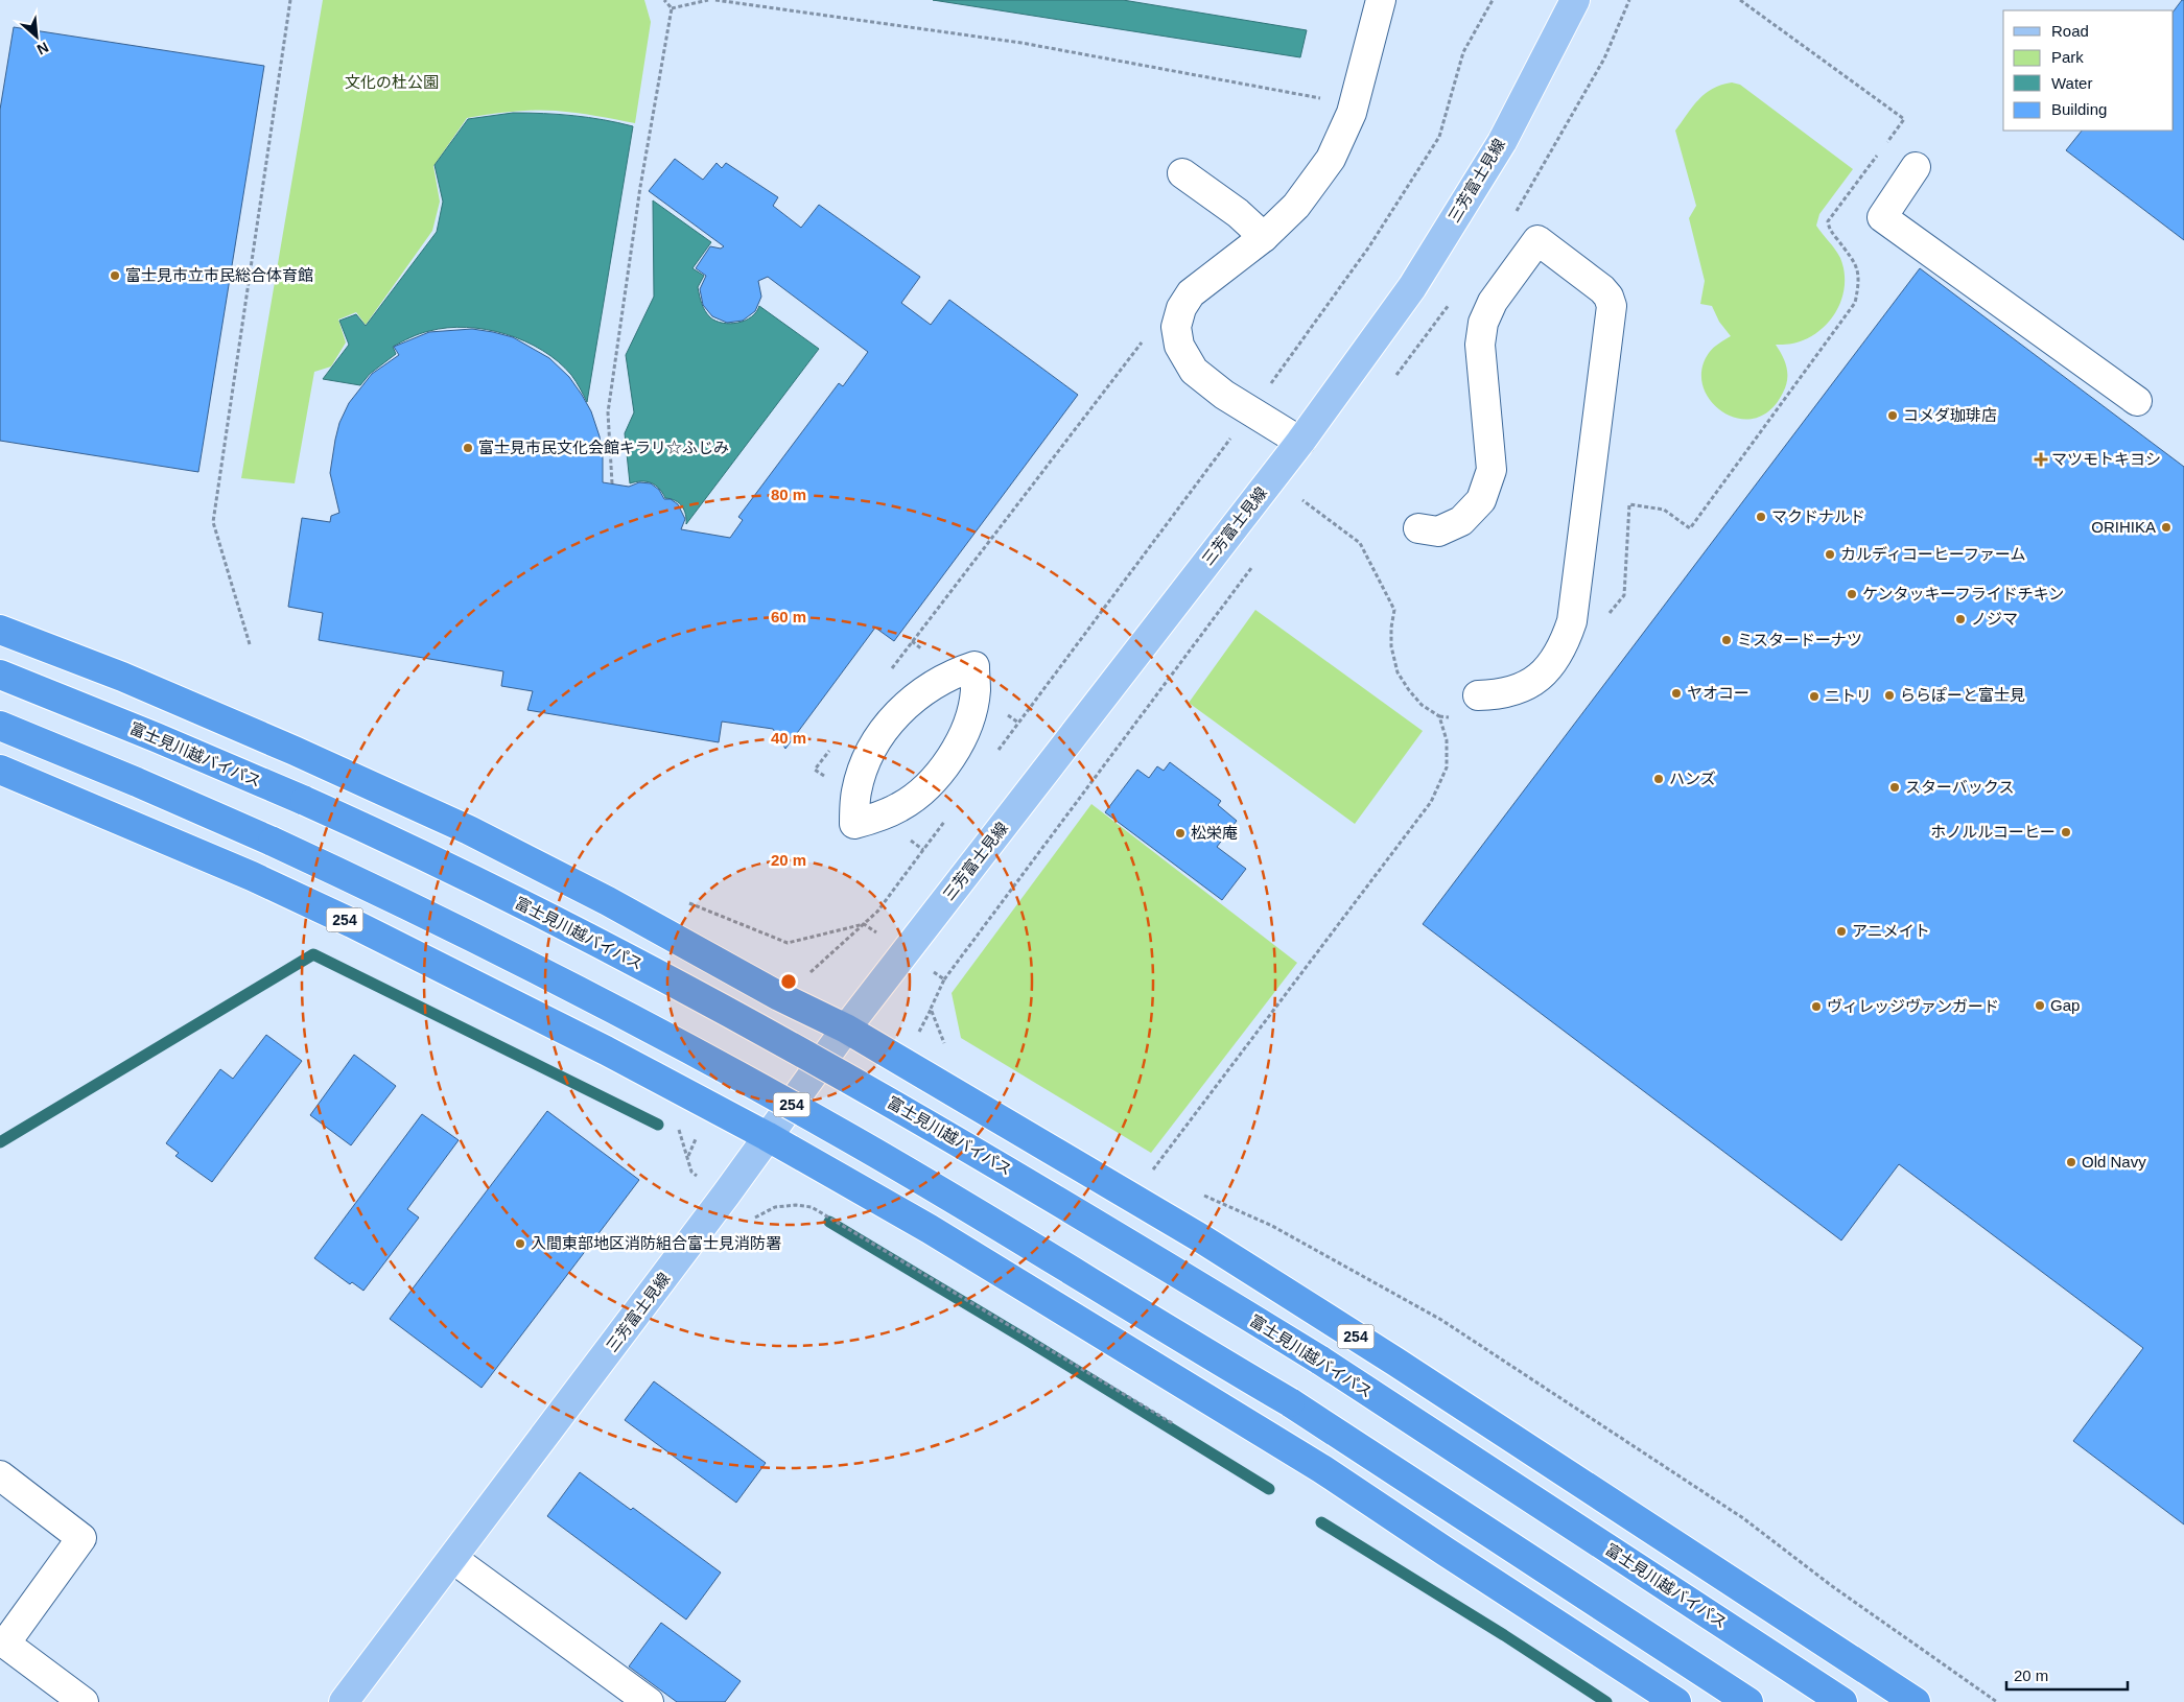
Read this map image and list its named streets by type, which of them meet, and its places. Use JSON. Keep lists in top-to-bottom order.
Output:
{
  "streets": {
    "highway": ["富士見川越バイパス", "254"],
    "main road": ["三芳富士見線"]
  },
  "crossings": [
    ["三芳富士見線", "254"]
  ],
  "parks": ["文化の杜公園"],
  "places": {
    "other": [
      "富士見市立市民総合体育館",
      "コメダ珈琲店",
      "富士見市民文化会館キラリ☆ふじみ",
      "マクドナルド",
      "ORIHIKA",
      "カルディコーヒーファーム",
      "ケンタッキーフライドチキン",
      "ノジマ",
      "ミスタードーナツ",
      "ヤオコー",
      "ららぽーと富士見",
      "ニトリ",
      "ハンズ",
      "スターバックス",
      "ホノルルコーヒー",
      "松栄庵",
      "アニメイト",
      "Gap",
      "ヴィレッジヴァンガード",
      "Old Navy",
      "入間東部地区消防組合富士見消防署"
    ],
    "health": ["マツモトキヨシ"]
  },
  "legend": [
    "Road",
    "Park",
    "Water",
    "Building"
  ],
  "scale_bar": "20 m",
  "north": "bottom right",
  "rings": [
    "80 m",
    "60 m",
    "40 m",
    "20 m"
  ]
}
